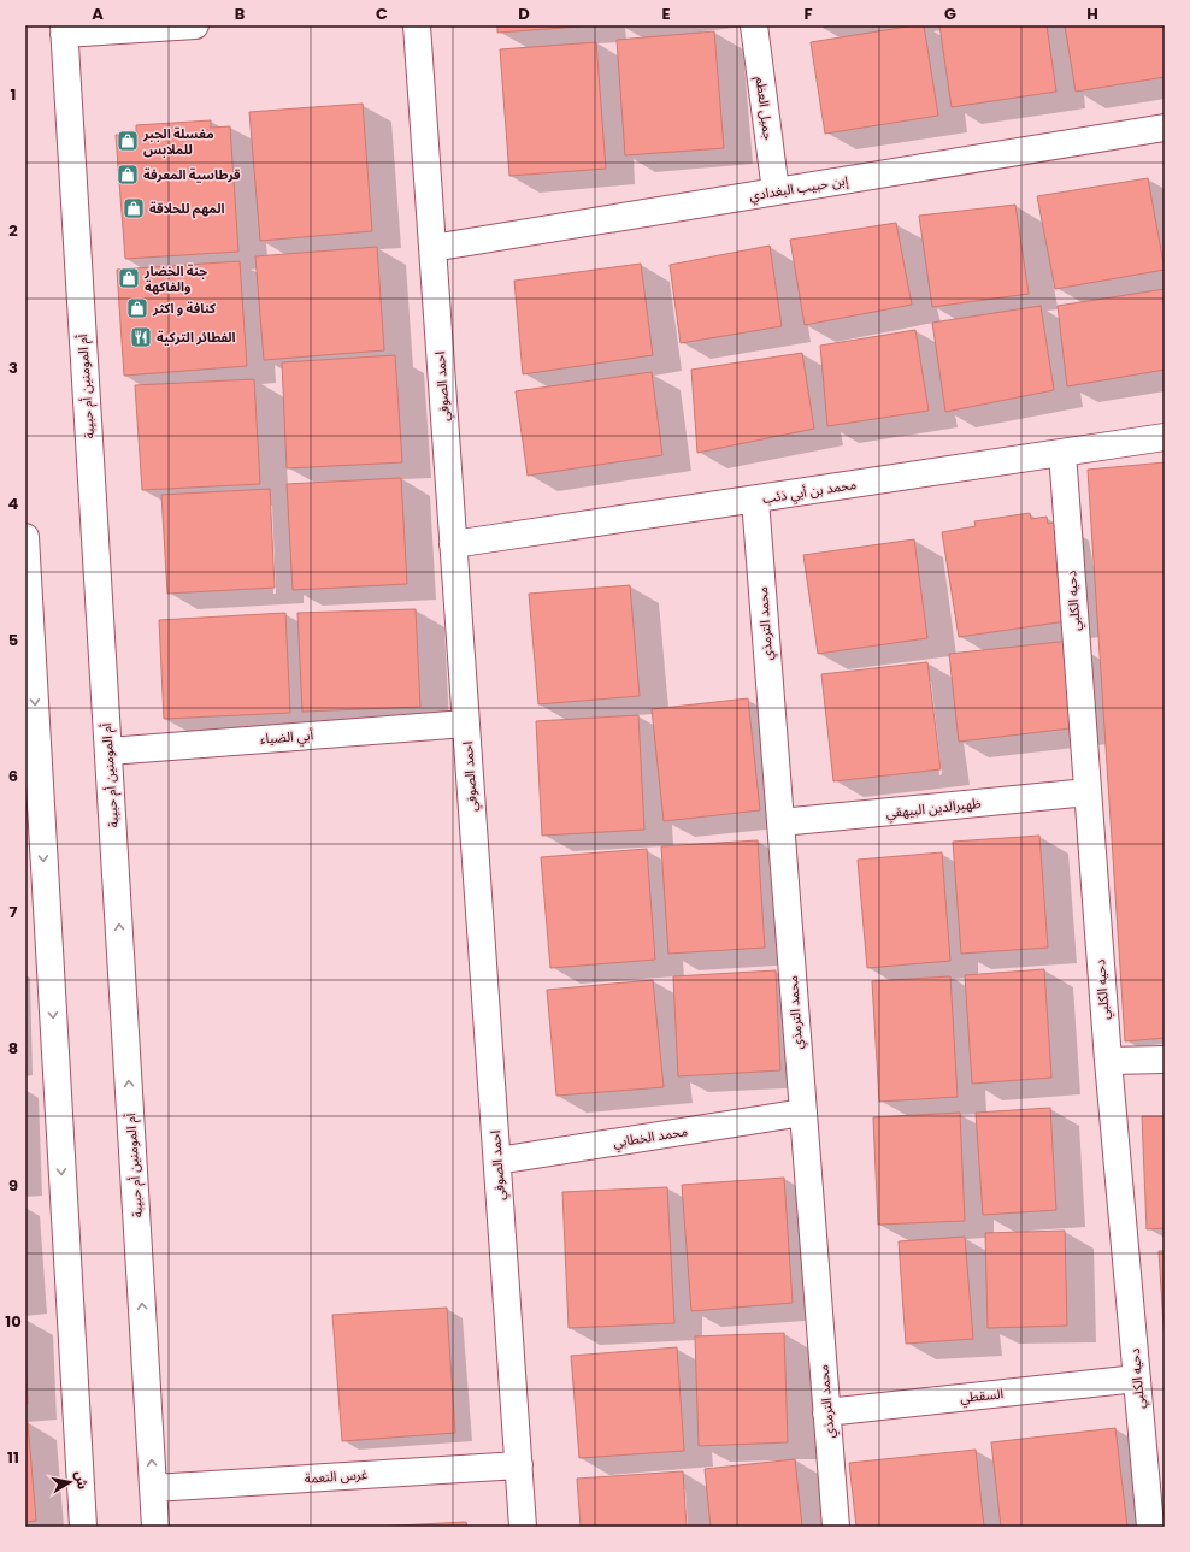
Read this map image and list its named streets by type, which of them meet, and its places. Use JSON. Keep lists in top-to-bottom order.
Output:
{
  "streets": {
    "street": [
      "جميل العظم",
      "إبن حبيب البغدادي",
      "أم المومنين أم حبيبة",
      "احمد الصوفي",
      "محمد بن أبي ذئب",
      "دحيه الكلبي",
      "محمد الترمذي",
      "أبي الضياء",
      "ظهيرالدين البيهقي",
      "محمد الخطابي",
      "السقطي",
      "غرس النعمة"
    ]
  },
  "crossings": [
    ["جميل العظم", "إبن حبيب البغدادي"],
    ["إبن حبيب البغدادي", "احمد الصوفي"],
    ["أم المومنين أم حبيبة", "أبي الضياء"],
    ["أم المومنين أم حبيبة", "غرس النعمة"],
    ["احمد الصوفي", "محمد بن أبي ذئب"],
    ["احمد الصوفي", "أبي الضياء"],
    ["احمد الصوفي", "محمد الخطابي"],
    ["احمد الصوفي", "غرس النعمة"],
    ["محمد بن أبي ذئب", "دحيه الكلبي"],
    ["محمد بن أبي ذئب", "محمد الترمذي"],
    ["دحيه الكلبي", "ظهيرالدين البيهقي"],
    ["دحيه الكلبي", "السقطي"],
    ["محمد الترمذي", "ظهيرالدين البيهقي"],
    ["محمد الترمذي", "محمد الخطابي"],
    ["محمد الترمذي", "السقطي"]
  ],
  "places": {
    "shop": [
      "مغسلة الجبر للملابس",
      "قرطاسية المعرفة",
      "المهم للحلاقة",
      "جنة الخضار والفاكهة",
      "كنافة و اكثر"
    ],
    "restaurant": ["الفطائر التركية"]
  },
  "north": "right",
  "grid": {
    "columns": [
      "A",
      "B",
      "C",
      "D",
      "E",
      "F",
      "G",
      "H"
    ],
    "rows": [
      "1",
      "2",
      "3",
      "4",
      "5",
      "6",
      "7",
      "8",
      "9",
      "10",
      "11"
    ]
  }
}
